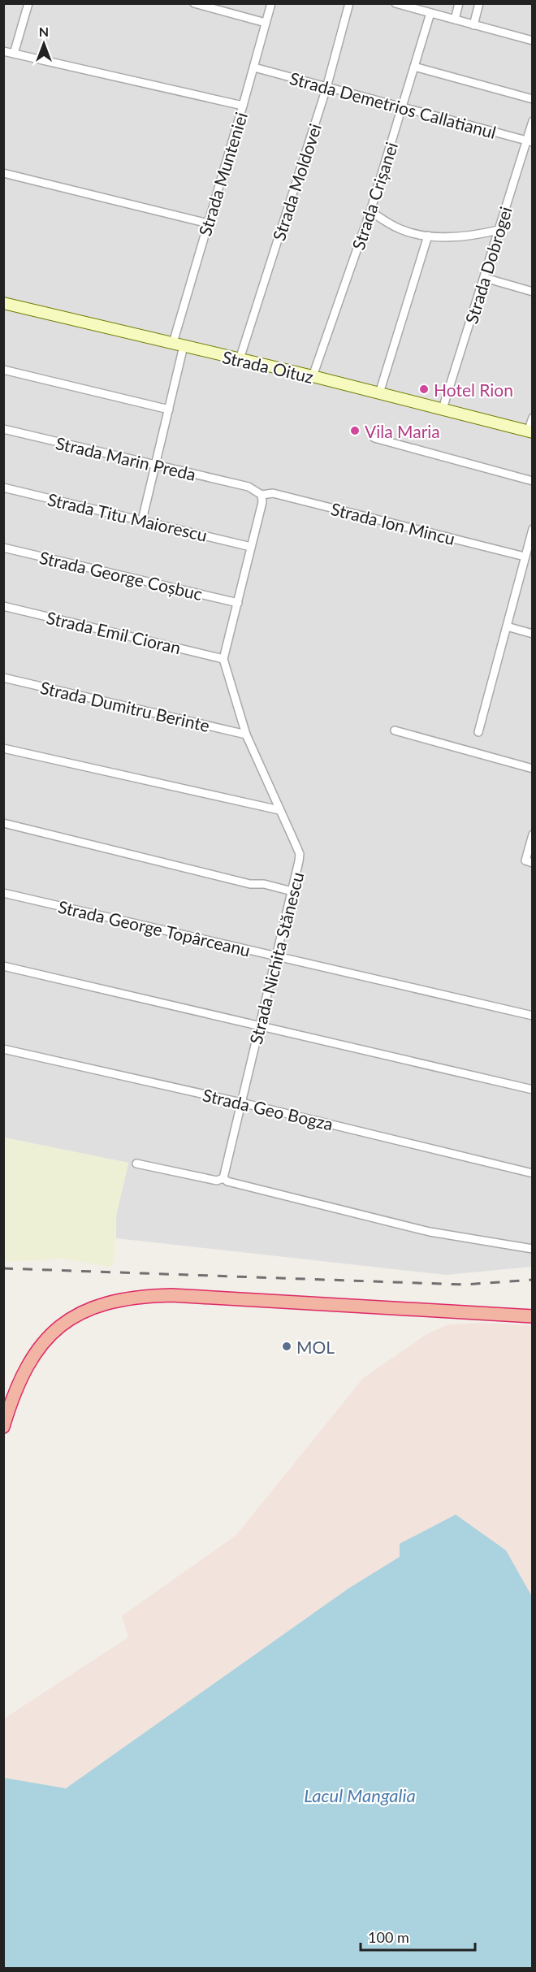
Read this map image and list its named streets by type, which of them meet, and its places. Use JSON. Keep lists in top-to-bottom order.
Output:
{
  "streets": {
    "main road": ["Strada Oituz"],
    "street": [
      "Strada Demetrios Callatianul",
      "Strada Munteniei",
      "Strada Moldovei",
      "Strada Crișanei",
      "Strada Dobrogei",
      "Strada Marin Preda",
      "Strada Titu Maiorescu",
      "Strada Ion Mincu",
      "Strada George Coșbuc",
      "Strada Emil Cioran",
      "Strada Dumitru Berinte",
      "Strada George Topârceanu",
      "Strada Nichita Stănescu",
      "Strada Geo Bogza"
    ]
  },
  "crossings": [
    ["Strada Demetrios Callatianul", "Strada Munteniei"],
    ["Strada Demetrios Callatianul", "Strada Moldovei"],
    ["Strada Demetrios Callatianul", "Strada Crișanei"],
    ["Strada Demetrios Callatianul", "Strada Dobrogei"],
    ["Strada Munteniei", "Strada Oituz"],
    ["Strada Moldovei", "Strada Oituz"],
    ["Strada Crișanei", "Strada Oituz"],
    ["Strada Dobrogei", "Strada Oituz"],
    ["Strada Marin Preda", "Strada Ion Mincu"],
    ["Strada Emil Cioran", "Strada Nichita Stănescu"],
    ["Strada Dumitru Berinte", "Strada Nichita Stănescu"],
    ["Strada George Topârceanu", "Strada Nichita Stănescu"],
    ["Strada Nichita Stănescu", "Strada Geo Bogza"]
  ],
  "water": ["Lacul Mangalia"],
  "places": ["Hotel Rion", "Vila Maria", "MOL"],
  "scale_bar": "100 m",
  "north": "top"
}
